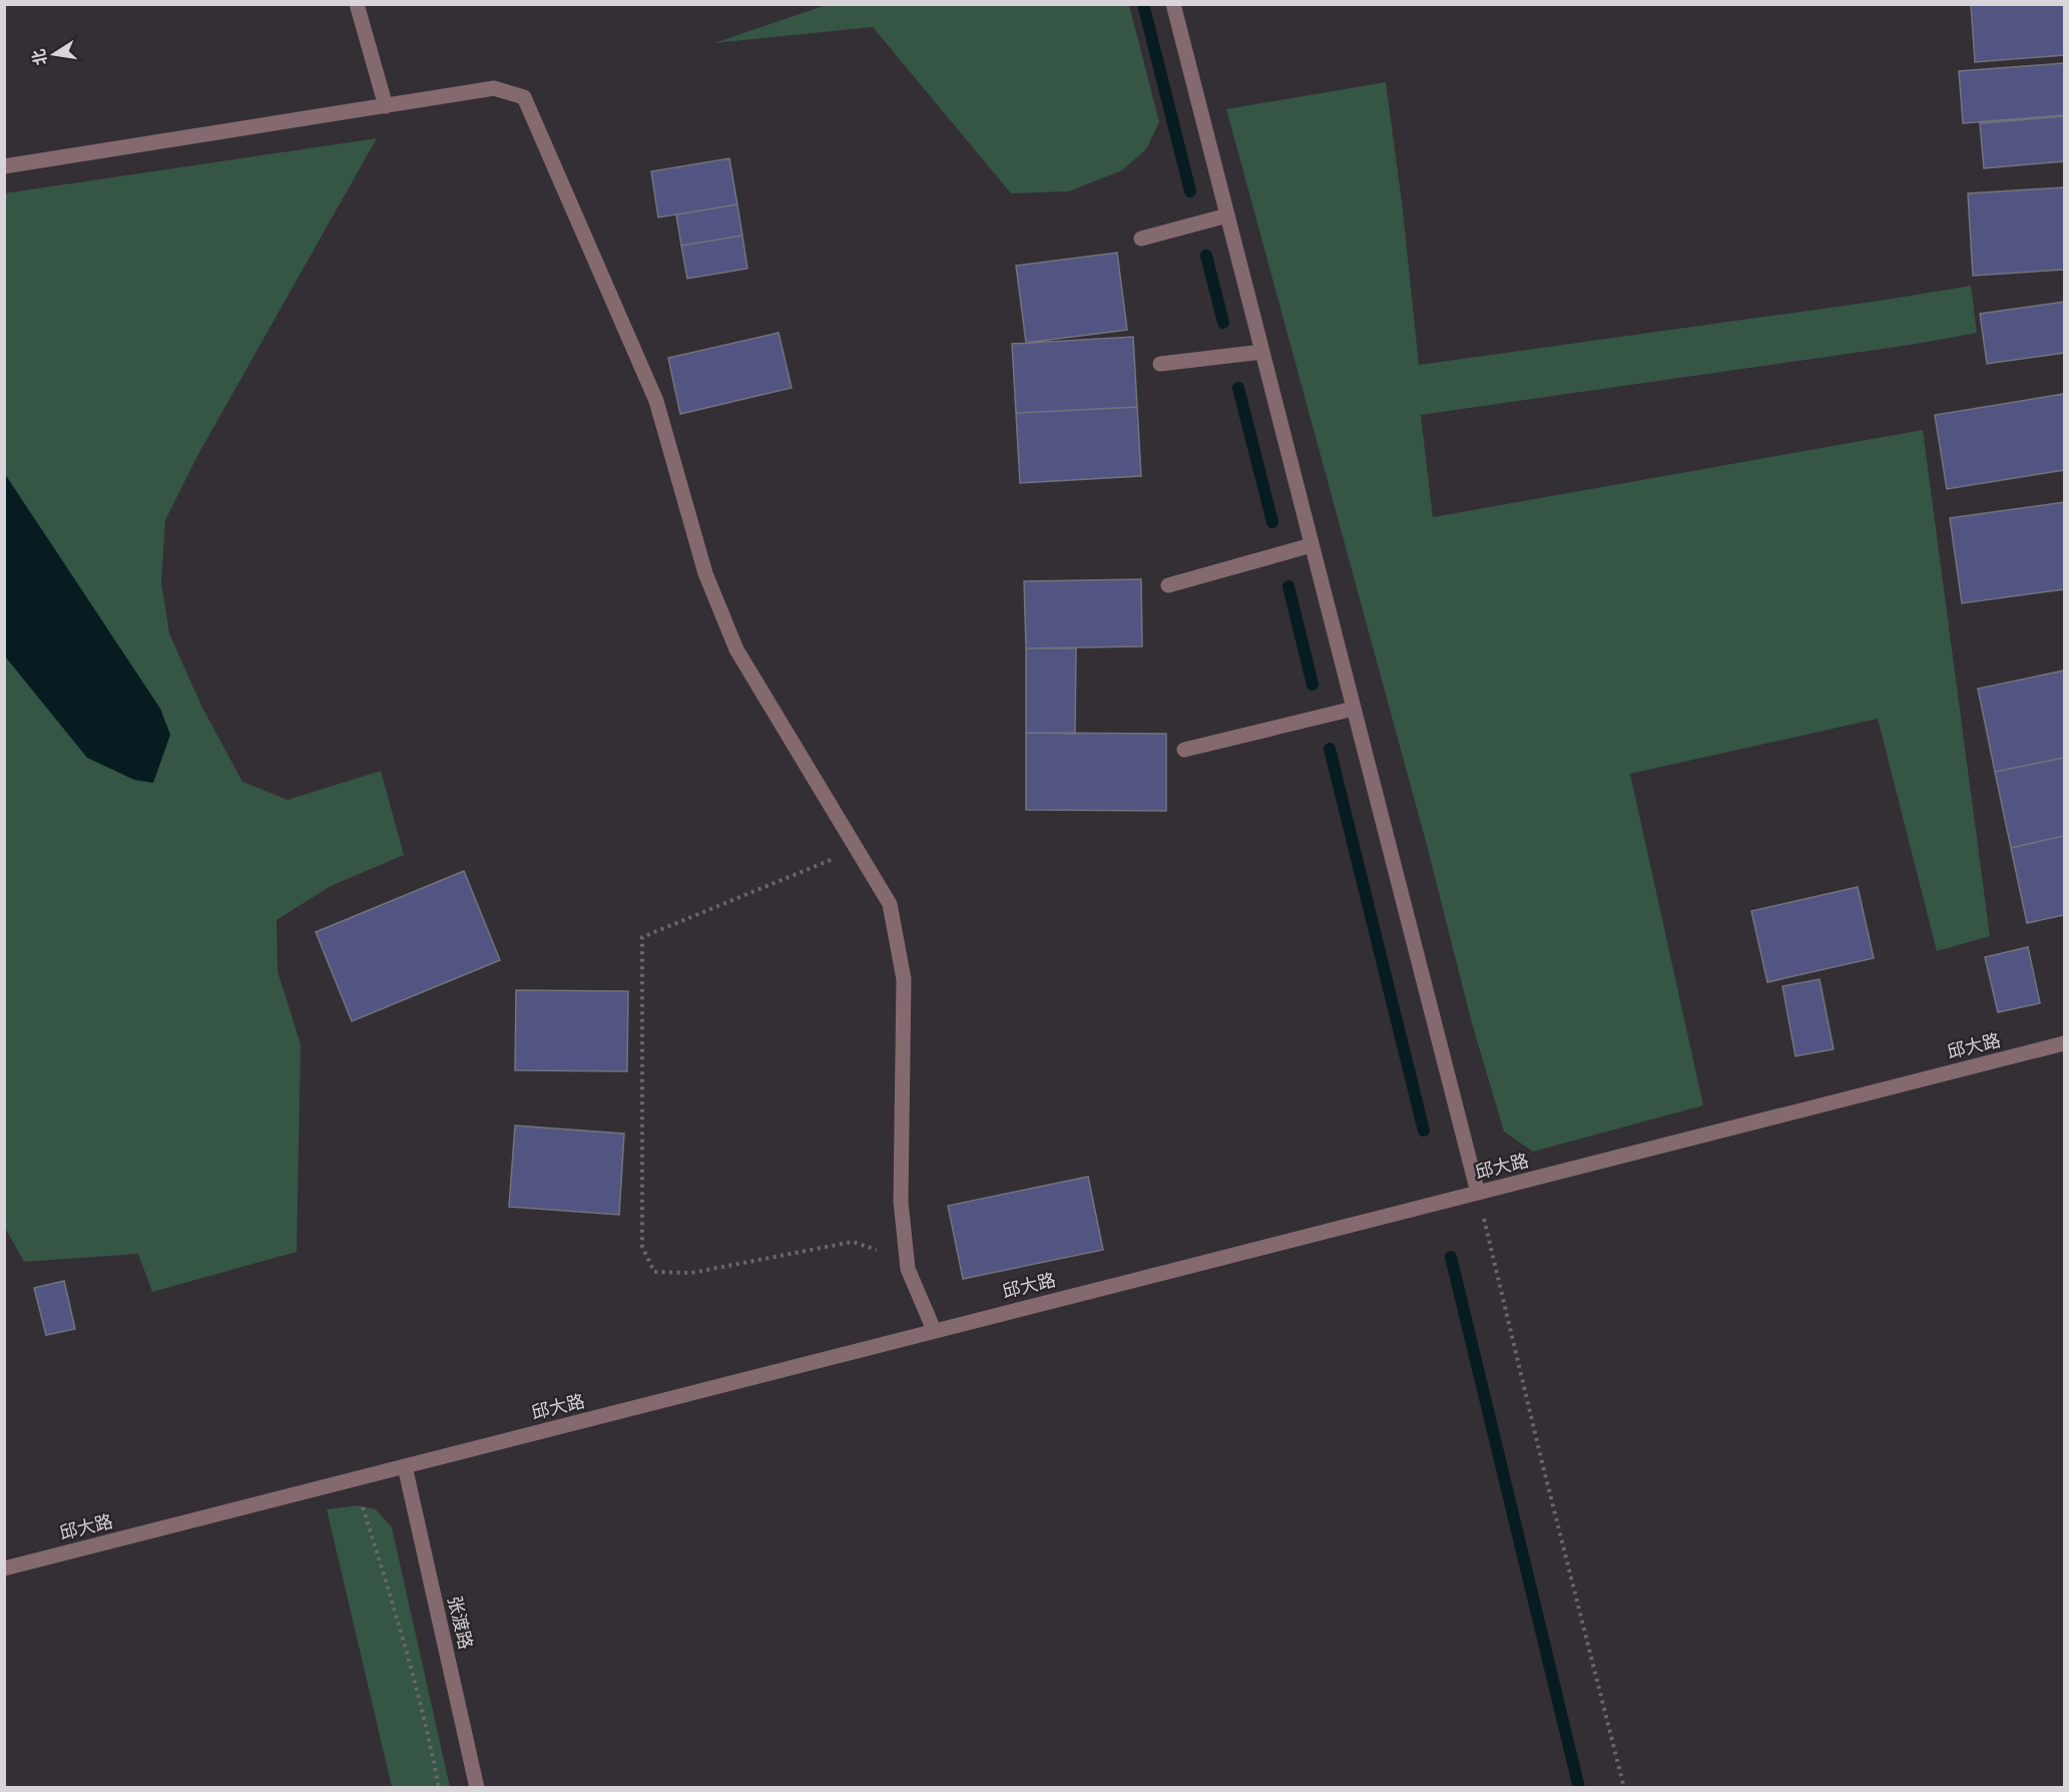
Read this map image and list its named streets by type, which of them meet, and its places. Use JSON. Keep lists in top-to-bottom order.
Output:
{
  "streets": {
    "street": ["邱大路", "张渡路"]
  },
  "crossings": [
    ["邱大路", "张渡路"]
  ],
  "north": "left"
}
